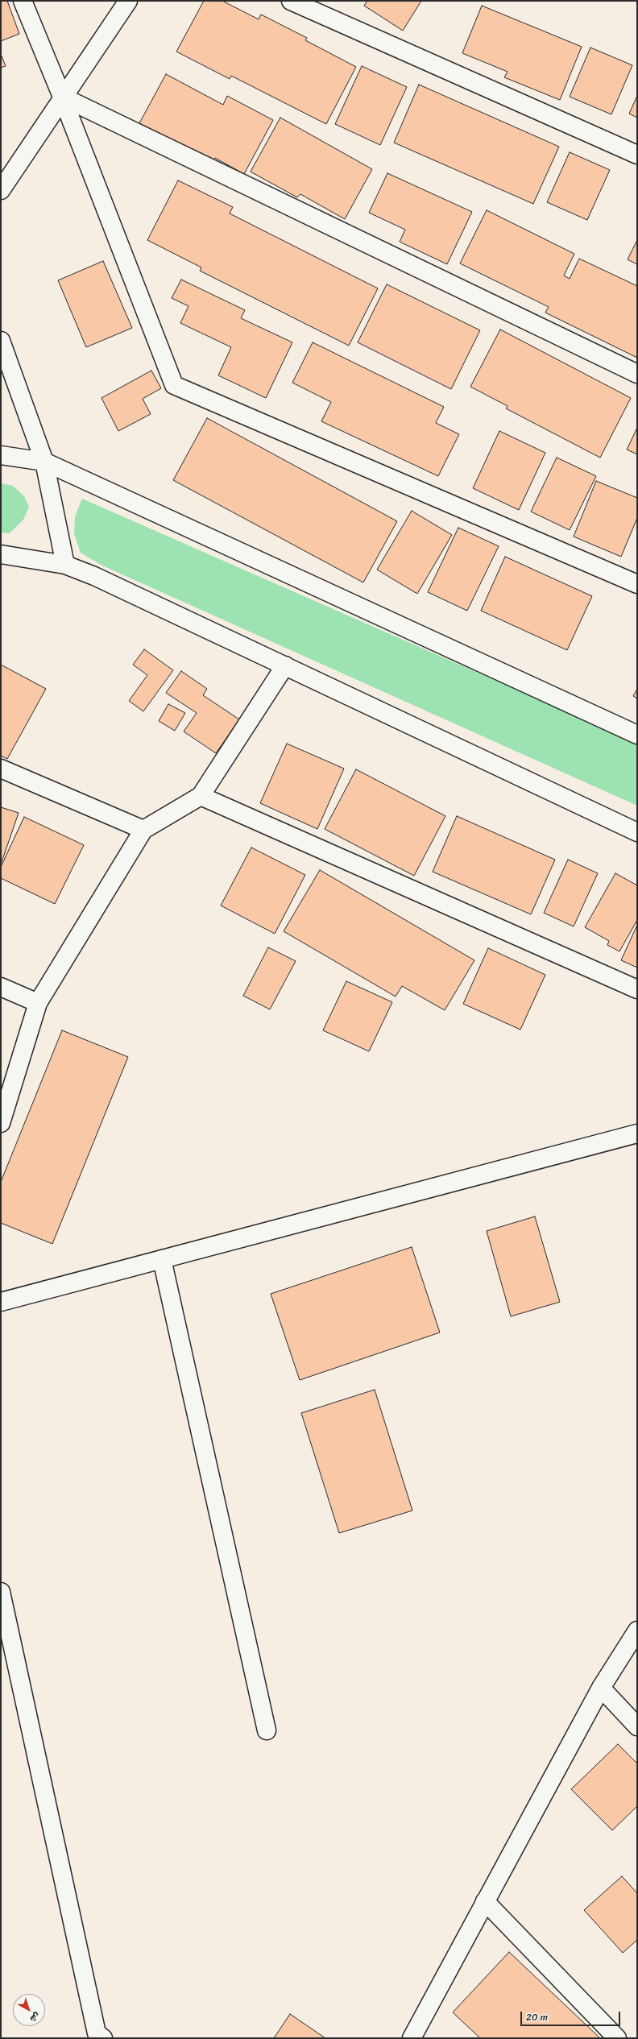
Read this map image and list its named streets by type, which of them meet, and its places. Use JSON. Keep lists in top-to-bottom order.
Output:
{
  "scale_bar": "20 m",
  "north": "bottom right"
}
